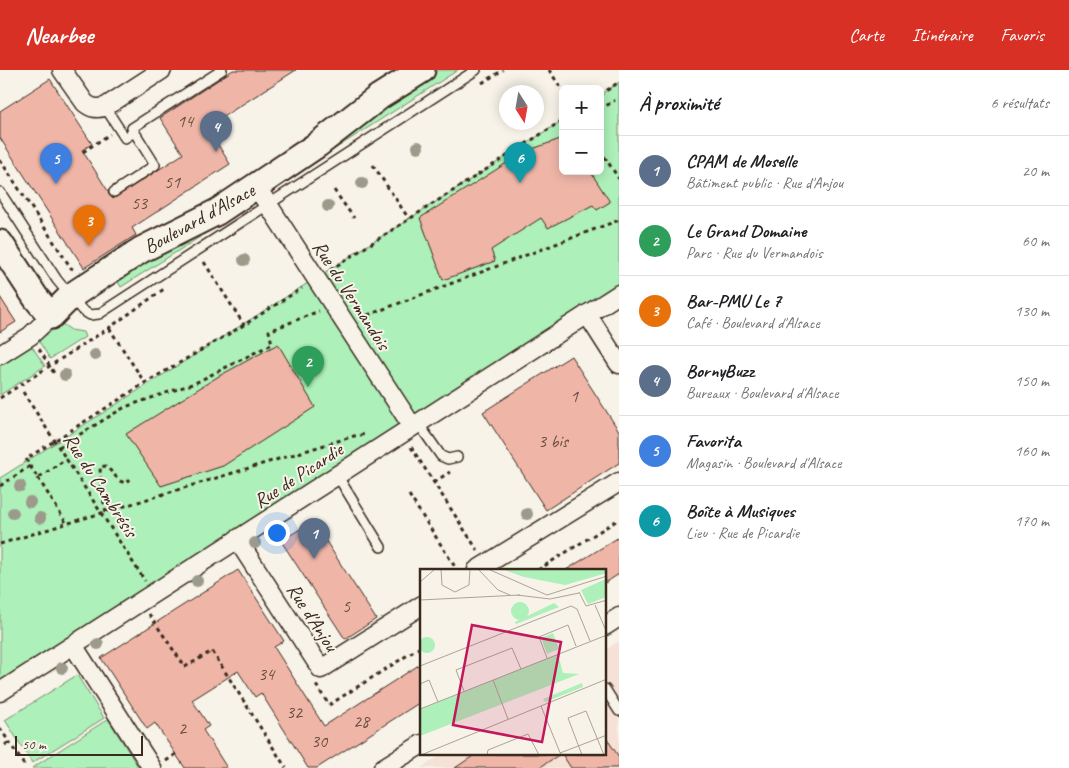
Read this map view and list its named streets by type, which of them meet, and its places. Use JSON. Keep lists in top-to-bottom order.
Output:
{
  "streets": {
    "street": [
      "Boulevard d'Alsace",
      "Rue du Vermandois",
      "Rue de Picardie",
      "Rue d'Anjou"
    ],
    "path": ["Rue du Cambrésis"]
  },
  "crossings": [
    ["Boulevard d'Alsace", "Rue du Vermandois"],
    ["Rue du Vermandois", "Rue de Picardie"],
    ["Rue de Picardie", "Rue du Cambrésis"],
    ["Rue de Picardie", "Rue d'Anjou"]
  ],
  "house_numbers": [
    "14",
    "51",
    "53",
    "1",
    "3 bis",
    "5",
    "34",
    "32",
    "28",
    "2",
    "30"
  ],
  "scale_bar": "50 m",
  "north": "bottom",
  "page": {
    "header": "Nearbee",
    "nav": ["Carte", "Itinéraire", "Favoris"],
    "heading": ["À proximité", "6 résultats"],
    "map_buttons": ["+", "−"],
    "pins": [
      "4",
      "6",
      "5",
      "3",
      "2",
      "1"
    ],
    "list": [
      {
        "mark": "1",
        "name": "CPAM de Moselle",
        "note": "Bâtiment public · Rue d'Anjou",
        "value": "20 m"
      },
      {
        "mark": "2",
        "name": "Le Grand Domaine",
        "note": "Parc · Rue du Vermandois",
        "value": "60 m"
      },
      {
        "mark": "3",
        "name": "Bar-PMU Le 7",
        "note": "Café · Boulevard d'Alsace",
        "value": "130 m"
      },
      {
        "mark": "4",
        "name": "BornyBuzz",
        "note": "Bureaux · Boulevard d'Alsace",
        "value": "150 m"
      },
      {
        "mark": "5",
        "name": "Favorita",
        "note": "Magasin · Boulevard d'Alsace",
        "value": "160 m"
      },
      {
        "mark": "6",
        "name": "Boîte à Musiques",
        "note": "Lieu · Rue de Picardie",
        "value": "170 m"
      }
    ],
    "scale": "50 m"
  }
}
